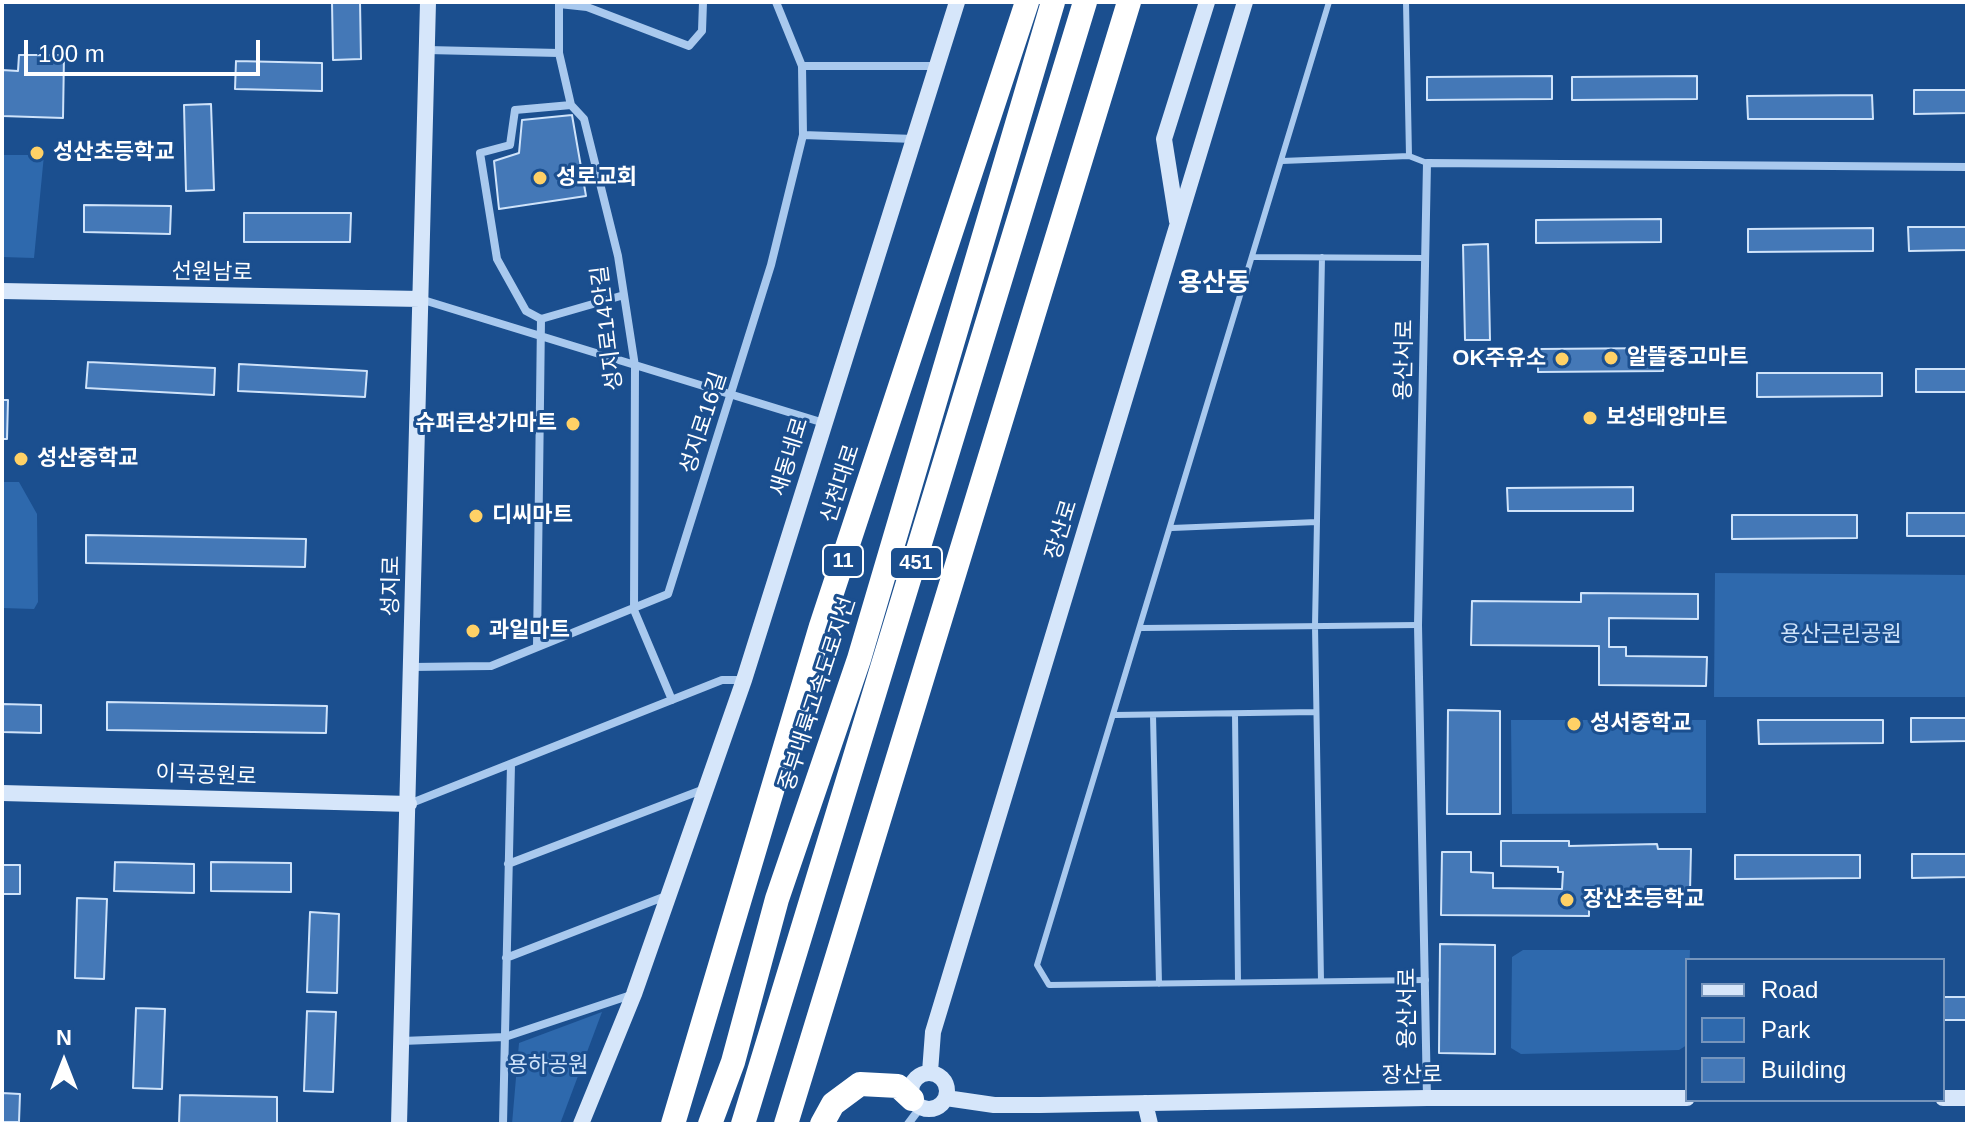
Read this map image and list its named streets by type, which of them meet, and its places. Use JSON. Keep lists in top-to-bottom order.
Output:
{
  "streets": {
    "highway": [
      "신천대로",
      "11",
      "451",
      "중부내륙고속도로지선"
    ],
    "street": [
      "선원남로",
      "성지로14안길",
      "용산서로",
      "성지로16길",
      "새동네로",
      "장산로",
      "성지로",
      "이곡공원로"
    ]
  },
  "crossings": [
    ["선원남로", "성지로"],
    ["성지로14안길", "성지로16길"],
    ["용산서로", "장산로"],
    ["성지로16길", "성지로"],
    ["성지로", "이곡공원로"]
  ],
  "districts": ["용산동"],
  "parks": ["용산근린공원", "용하공원"],
  "places": [
    "성산초등학교",
    "성로교회",
    "알뜰중고마트",
    "OK주유소",
    "보성태양마트",
    "슈퍼큰상가마트",
    "성산중학교",
    "디씨마트",
    "과일마트",
    "성서중학교",
    "장산초등학교"
  ],
  "legend": ["Road", "Park", "Building"],
  "scale_bar": "100 m",
  "north": "top"
}
